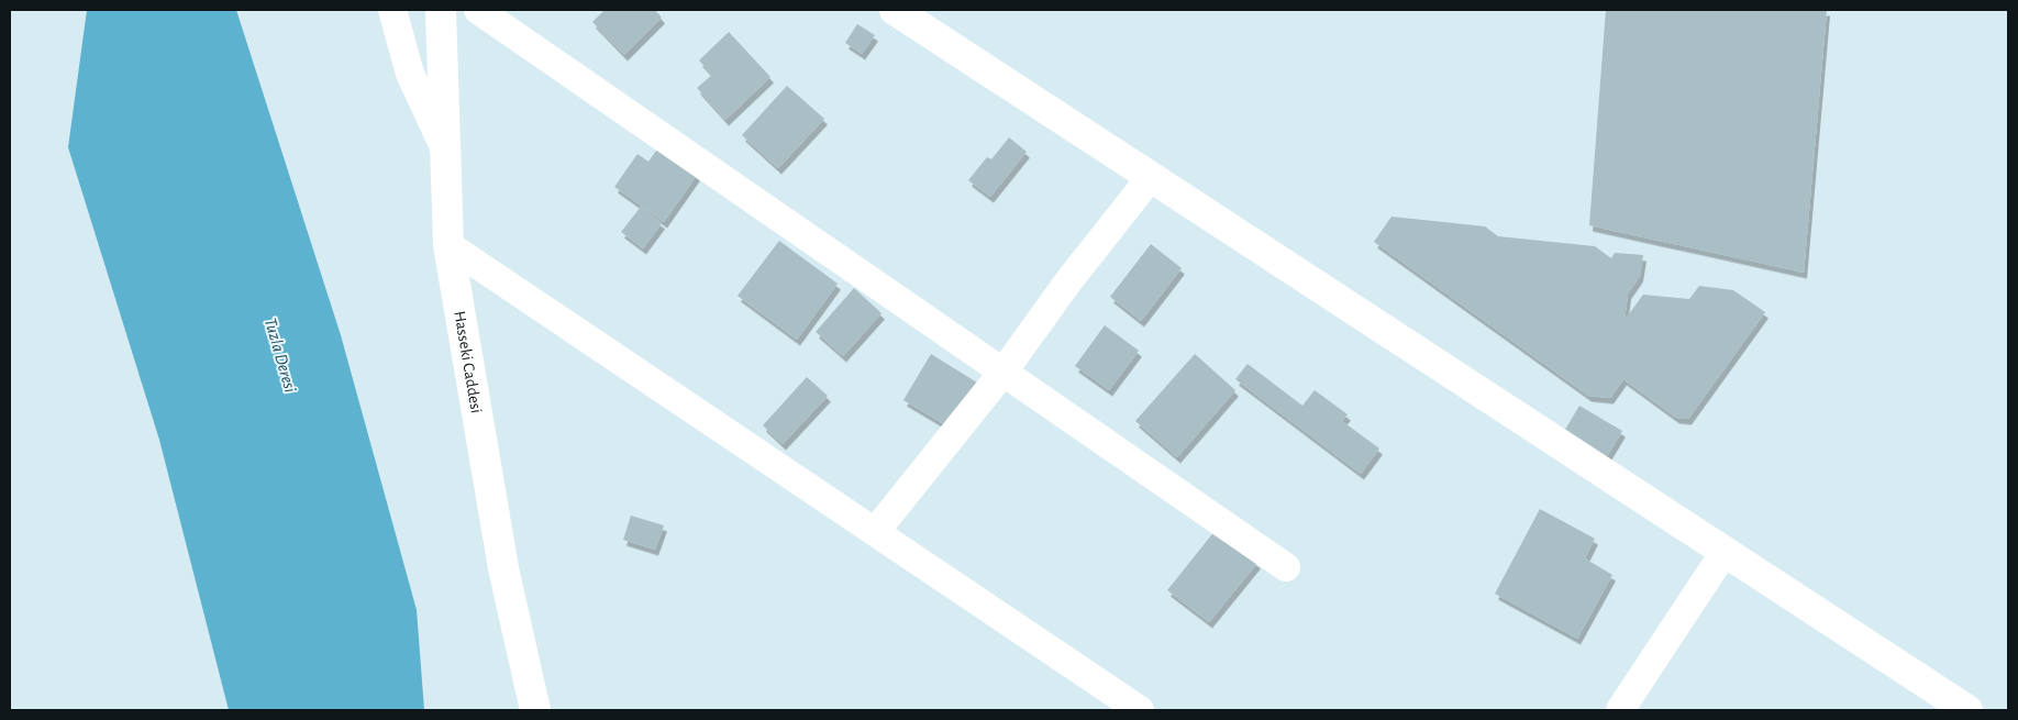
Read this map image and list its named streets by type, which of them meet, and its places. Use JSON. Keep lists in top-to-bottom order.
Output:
{
  "streets": {
    "street": ["Hasseki Caddesi"]
  },
  "water": ["Tuzla Deresi"]
}
